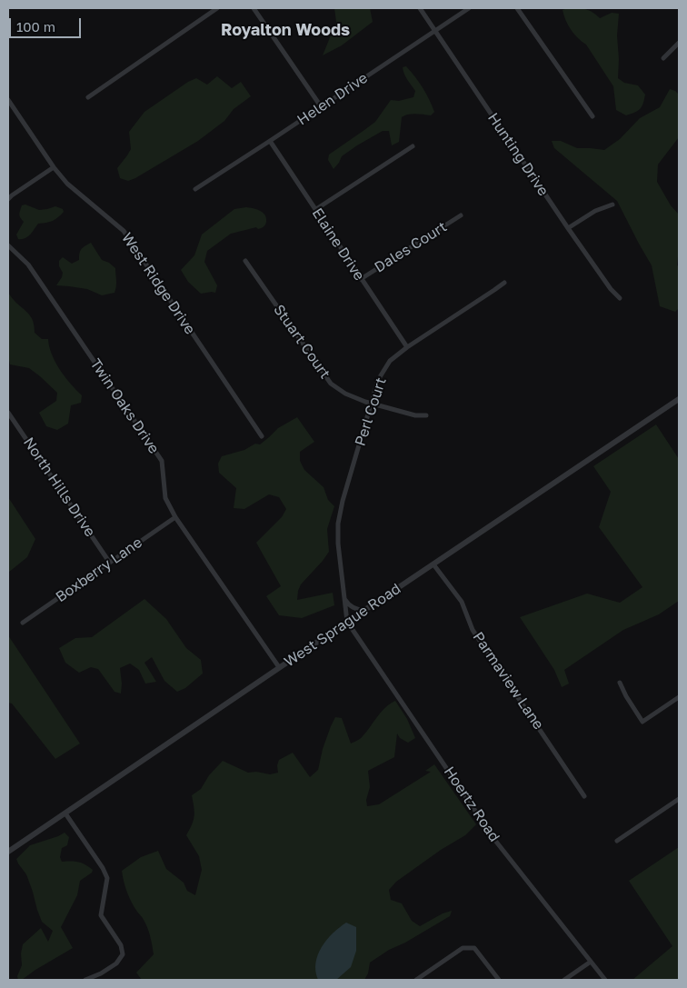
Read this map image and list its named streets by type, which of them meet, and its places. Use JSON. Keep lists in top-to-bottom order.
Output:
{
  "streets": {
    "street": [
      "Helen Drive",
      "Hunting Drive",
      "Elaine Drive",
      "Dales Court",
      "West Ridge Drive",
      "Stuart Court",
      "Twin Oaks Drive",
      "Perl Court",
      "North Hills Drive",
      "Boxberry Lane",
      "West Sprague Road",
      "Parmaview Lane",
      "Hoertz Road"
    ]
  },
  "crossings": [
    ["Helen Drive", "Hunting Drive"],
    ["Helen Drive", "Elaine Drive"],
    ["Elaine Drive", "Dales Court"],
    ["Elaine Drive", "Perl Court"],
    ["Stuart Court", "Perl Court"],
    ["Twin Oaks Drive", "Boxberry Lane"],
    ["Twin Oaks Drive", "West Sprague Road"],
    ["Perl Court", "West Sprague Road"],
    ["Perl Court", "Hoertz Road"],
    ["North Hills Drive", "Boxberry Lane"],
    ["West Sprague Road", "Parmaview Lane"],
    ["West Sprague Road", "Hoertz Road"]
  ],
  "districts": ["Royalton Woods"],
  "scale_bar": "100 m"
}
